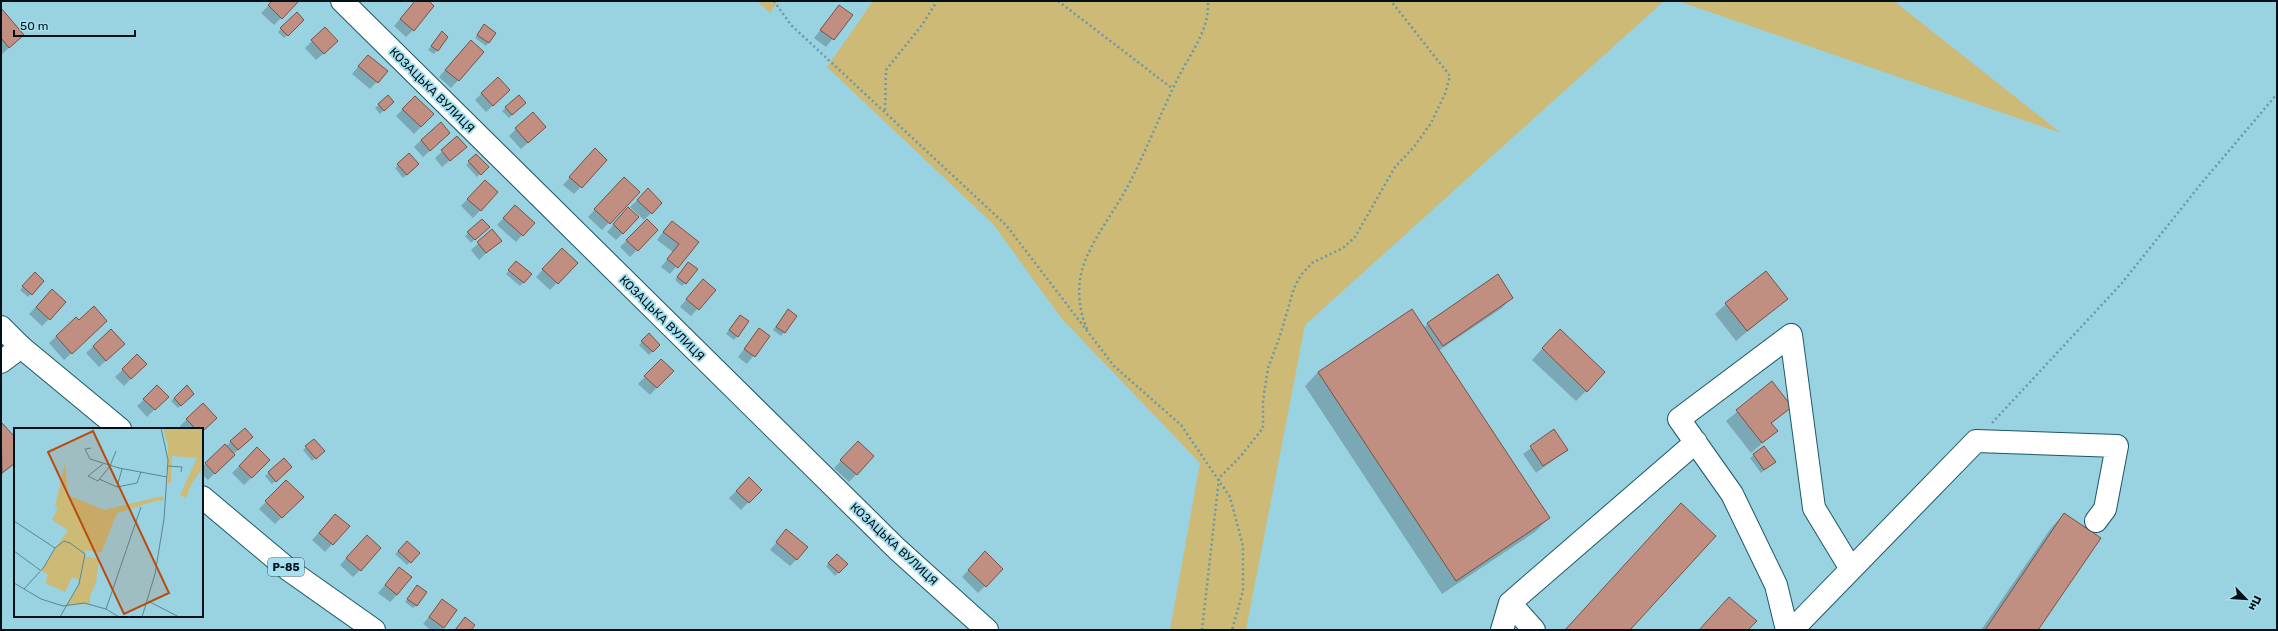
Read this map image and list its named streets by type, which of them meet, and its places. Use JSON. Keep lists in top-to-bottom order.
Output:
{
  "streets": {
    "street": ["КОЗАЦЬКА ВУЛИЦЯ", "Р-85"]
  },
  "scale_bar": "50 m",
  "north": "bottom right"
}
